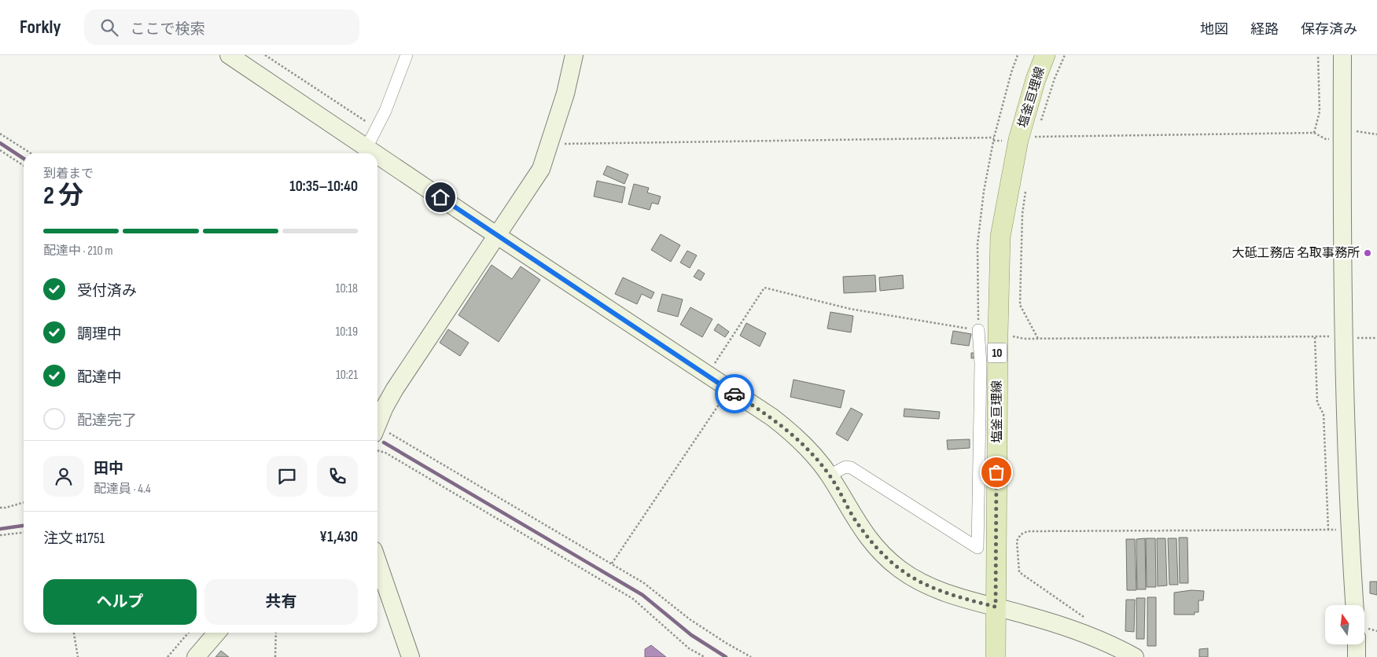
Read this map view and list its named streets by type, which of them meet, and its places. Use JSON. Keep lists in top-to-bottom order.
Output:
{
  "streets": {
    "main road": ["塩釜亘理線", "10"]
  },
  "places": ["大砥工務店 名取事務所"],
  "north": "top",
  "page": {
    "header": "Forkly",
    "search": "ここで検索",
    "nav": ["地図", "経路", "保存済み"],
    "heading": ["2 分", "到着まで", "10:35–10:40"],
    "panel": [
      "田中",
      "配達員 · 4.4",
      "注文 #1751",
      "¥1,430"
    ],
    "bar": "配達中 · 210 m",
    "list": [
      ["受付済み", "10:18"],
      ["調理中", "10:19"],
      ["配達中", "10:21"],
      "配達完了"
    ],
    "buttons": ["ヘルプ", "共有"]
  }
}
